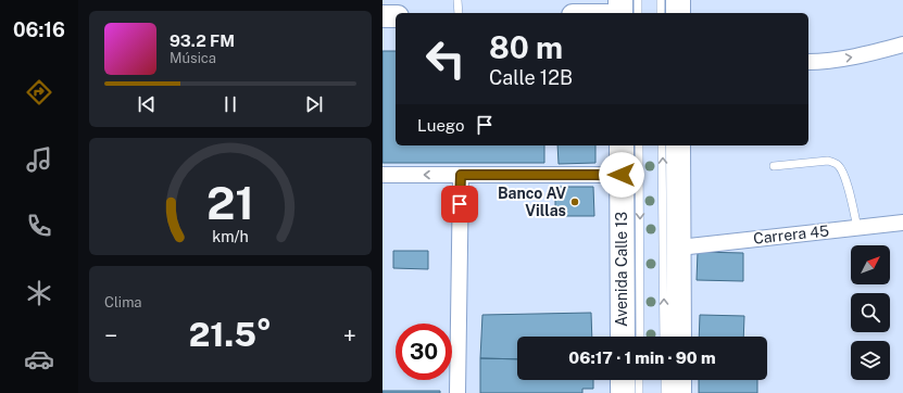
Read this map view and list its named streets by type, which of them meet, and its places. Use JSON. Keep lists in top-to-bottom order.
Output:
{
  "streets": {
    "main road": ["Avenida Calle 13"],
    "street": ["Carrera 45"]
  },
  "places": ["Banco AV Villas"],
  "north": "top right",
  "page": {
    "tabs": "06:16",
    "turn": ["80 m", "Calle 12B"],
    "song": ["93.2 FM", "Música"],
    "then": "Luego",
    "tile": "Clima",
    "heat": ["−", "21.5°", "+"],
    "limit": "30",
    "trip": "06:17 · 1 min · 90 m",
    "gauge": ["21", "km/h"]
  }
}
